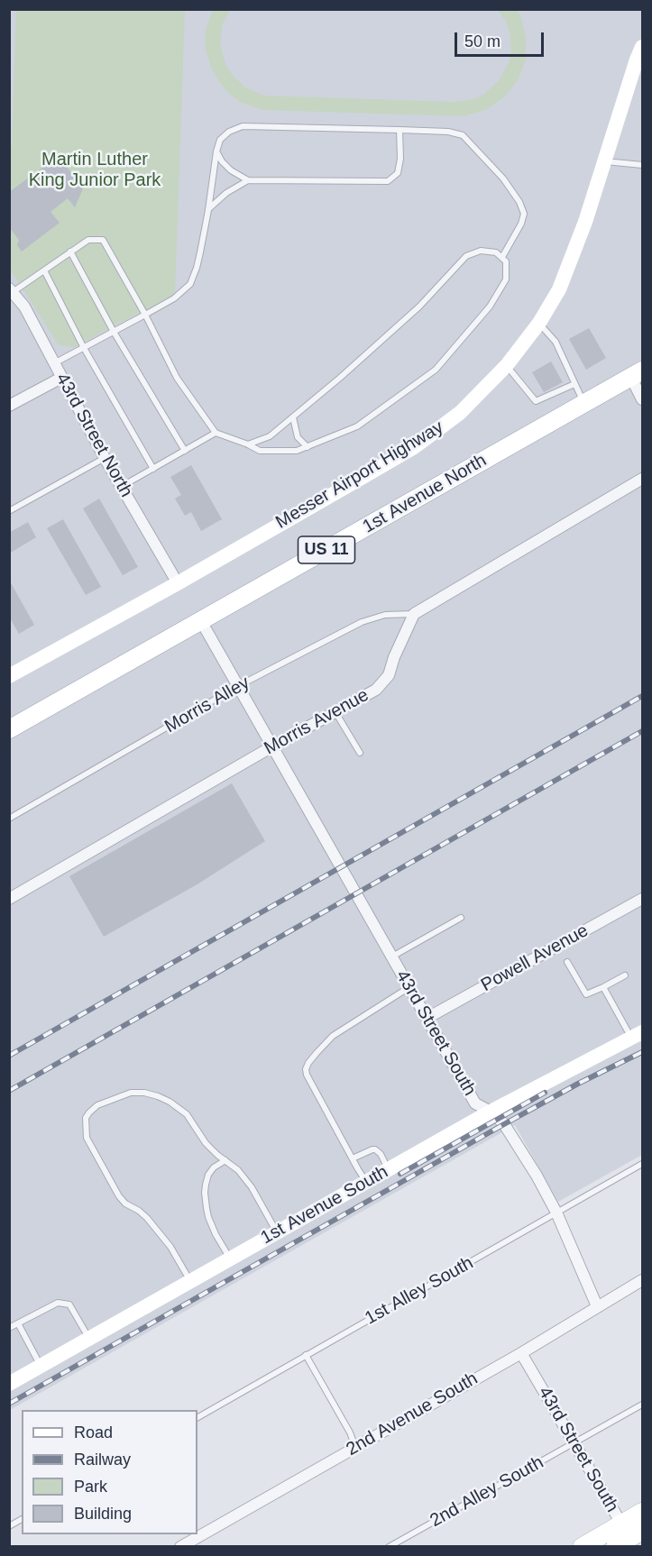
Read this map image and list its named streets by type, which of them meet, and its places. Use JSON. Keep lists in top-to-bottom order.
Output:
{
  "streets": {
    "main road": [
      "Messer Airport Highway",
      "1st Avenue North",
      "US 11",
      "1st Avenue South"
    ],
    "street": [
      "43rd Street North",
      "Morris Avenue",
      "Powell Avenue",
      "43rd Street South",
      "2nd Avenue South"
    ],
    "lane": ["Morris Alley", "1st Alley South", "2nd Alley South"]
  },
  "crossings": [
    ["43rd Street North", "Messer Airport Highway"],
    ["Morris Alley", "Morris Avenue"],
    ["Morris Avenue", "43rd Street South"],
    ["Powell Avenue", "43rd Street South"],
    ["43rd Street South", "1st Avenue South"],
    ["43rd Street South", "1st Alley South"],
    ["43rd Street South", "2nd Avenue South"],
    ["43rd Street South", "2nd Alley South"]
  ],
  "parks": ["Martin Luther King Junior Park"],
  "legend": [
    "Road",
    "Railway",
    "Park",
    "Building"
  ],
  "scale_bar": "50 m"
}
